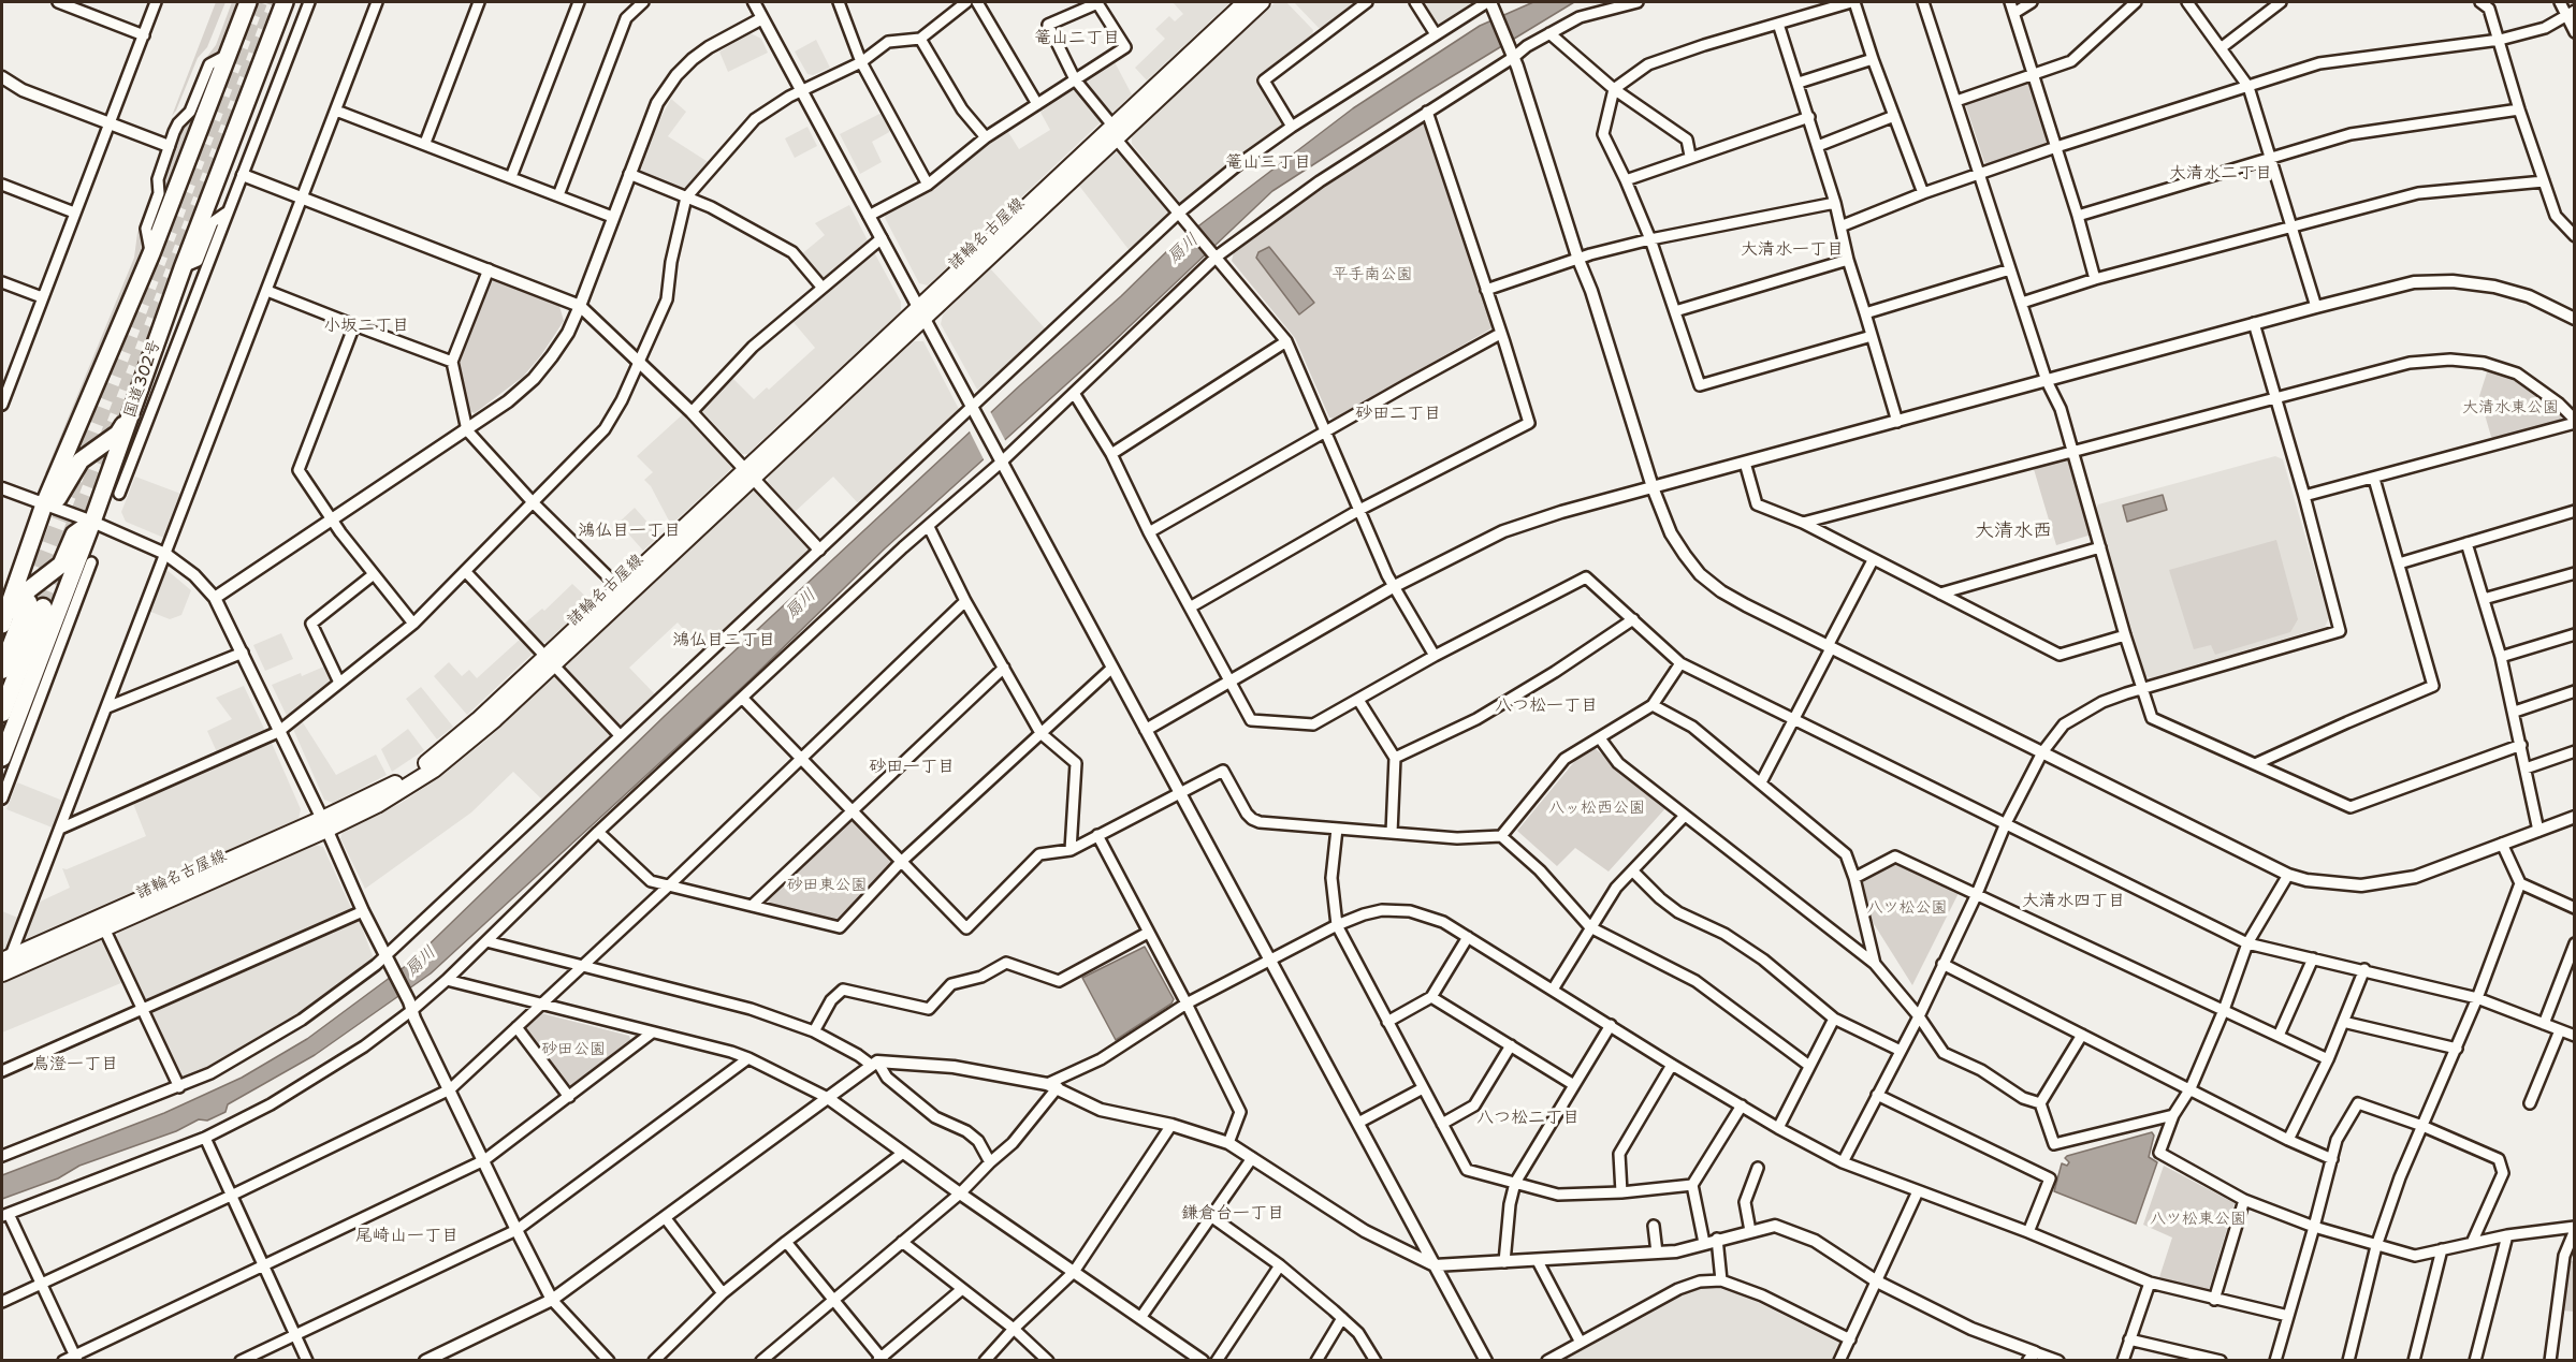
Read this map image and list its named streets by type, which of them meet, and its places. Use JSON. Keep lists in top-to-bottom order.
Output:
{
  "streets": {
    "highway": ["国道302号"],
    "main road": ["諸輪名古屋線"]
  },
  "districts": [
    "篭山二丁目",
    "篭山三丁目",
    "大清水二丁目",
    "大清水一丁目",
    "小坂二丁目",
    "砂田二丁目",
    "鴻仏目一丁目",
    "大清水西",
    "鴻仏目二丁目",
    "八つ松一丁目",
    "砂田一丁目",
    "大清水四丁目",
    "鳥澄一丁目",
    "八つ松二丁目",
    "鎌倉台一丁目",
    "尾崎山一丁目"
  ],
  "water": ["扇川"],
  "parks": [
    "平手南公園",
    "大清水東公園",
    "八ッ松西公園",
    "砂田東公園",
    "八ツ松公園",
    "砂田公園",
    "八ツ松東公園"
  ]
}
